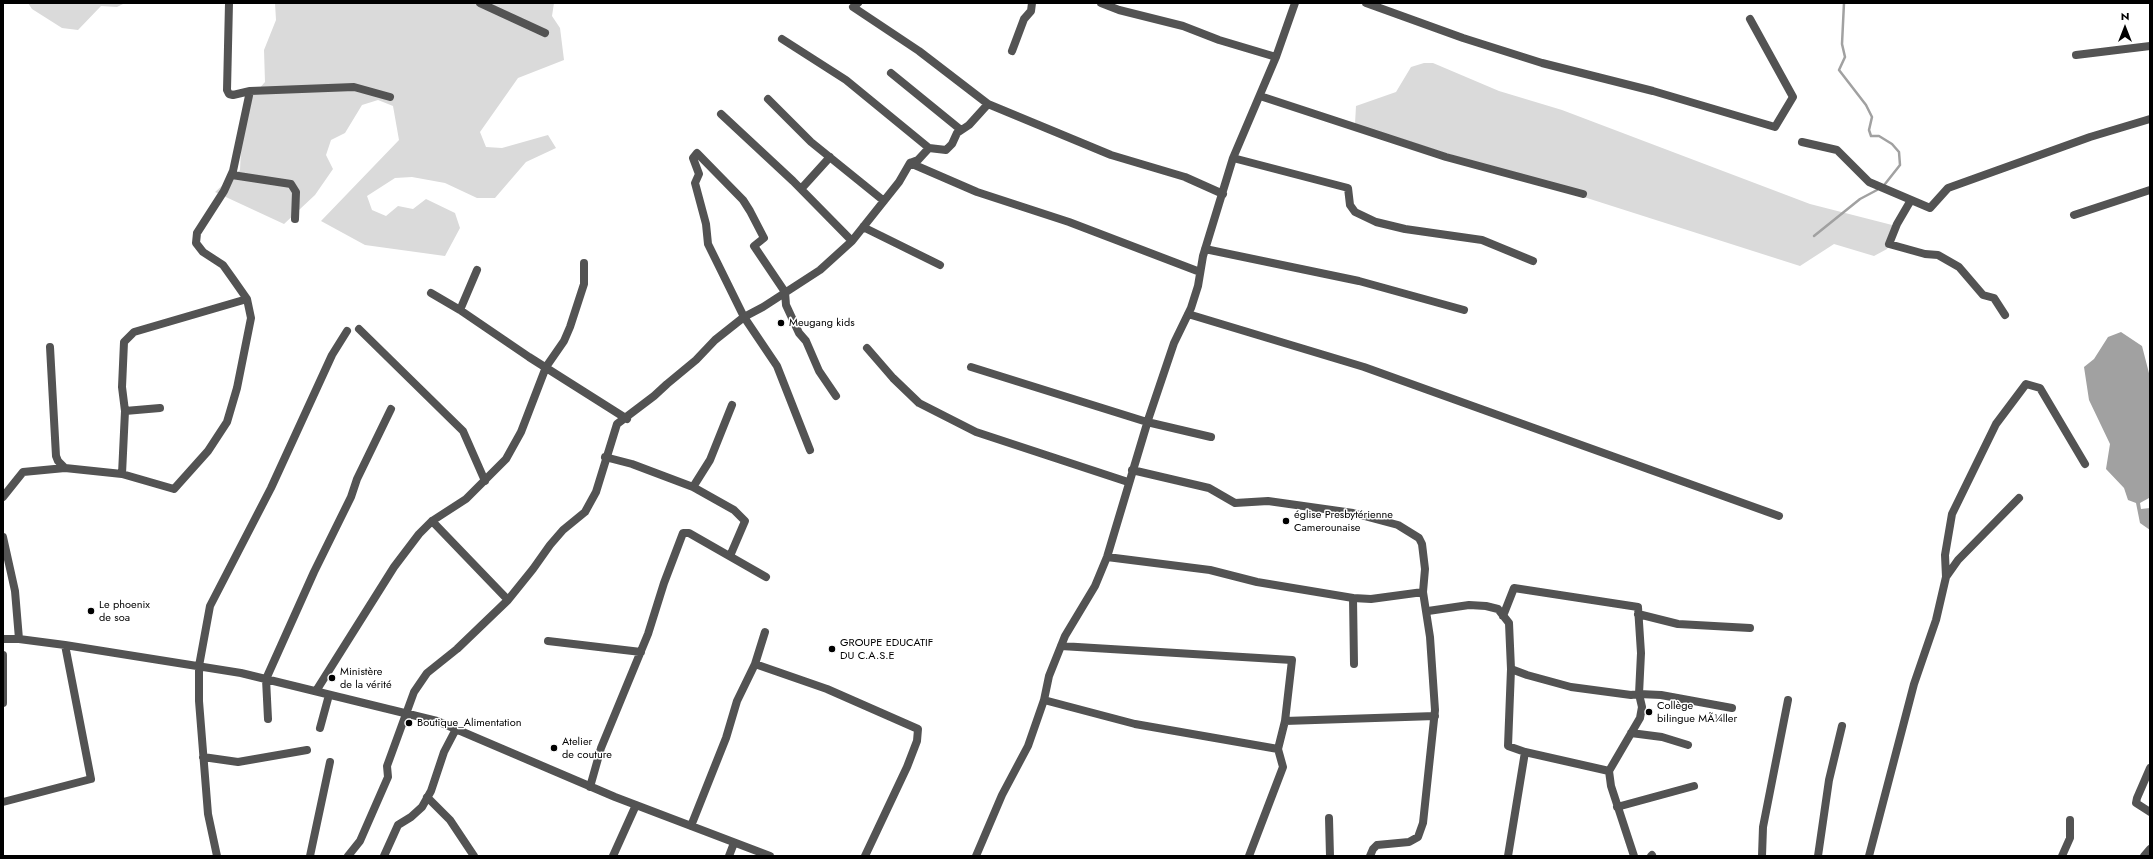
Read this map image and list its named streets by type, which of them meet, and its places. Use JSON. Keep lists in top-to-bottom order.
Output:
{
  "places": [
    "Meugang kids",
    "église Presbytérienne Camerounaise",
    "Le phoenix de soa",
    "GROUPE EDUCATIF DU C.A.S.E",
    "Ministère de la vérité",
    "Collège bilingue MÃ¼ller",
    "Boutique_Alimentation",
    "Atelier de couture"
  ],
  "north": "top"
}
